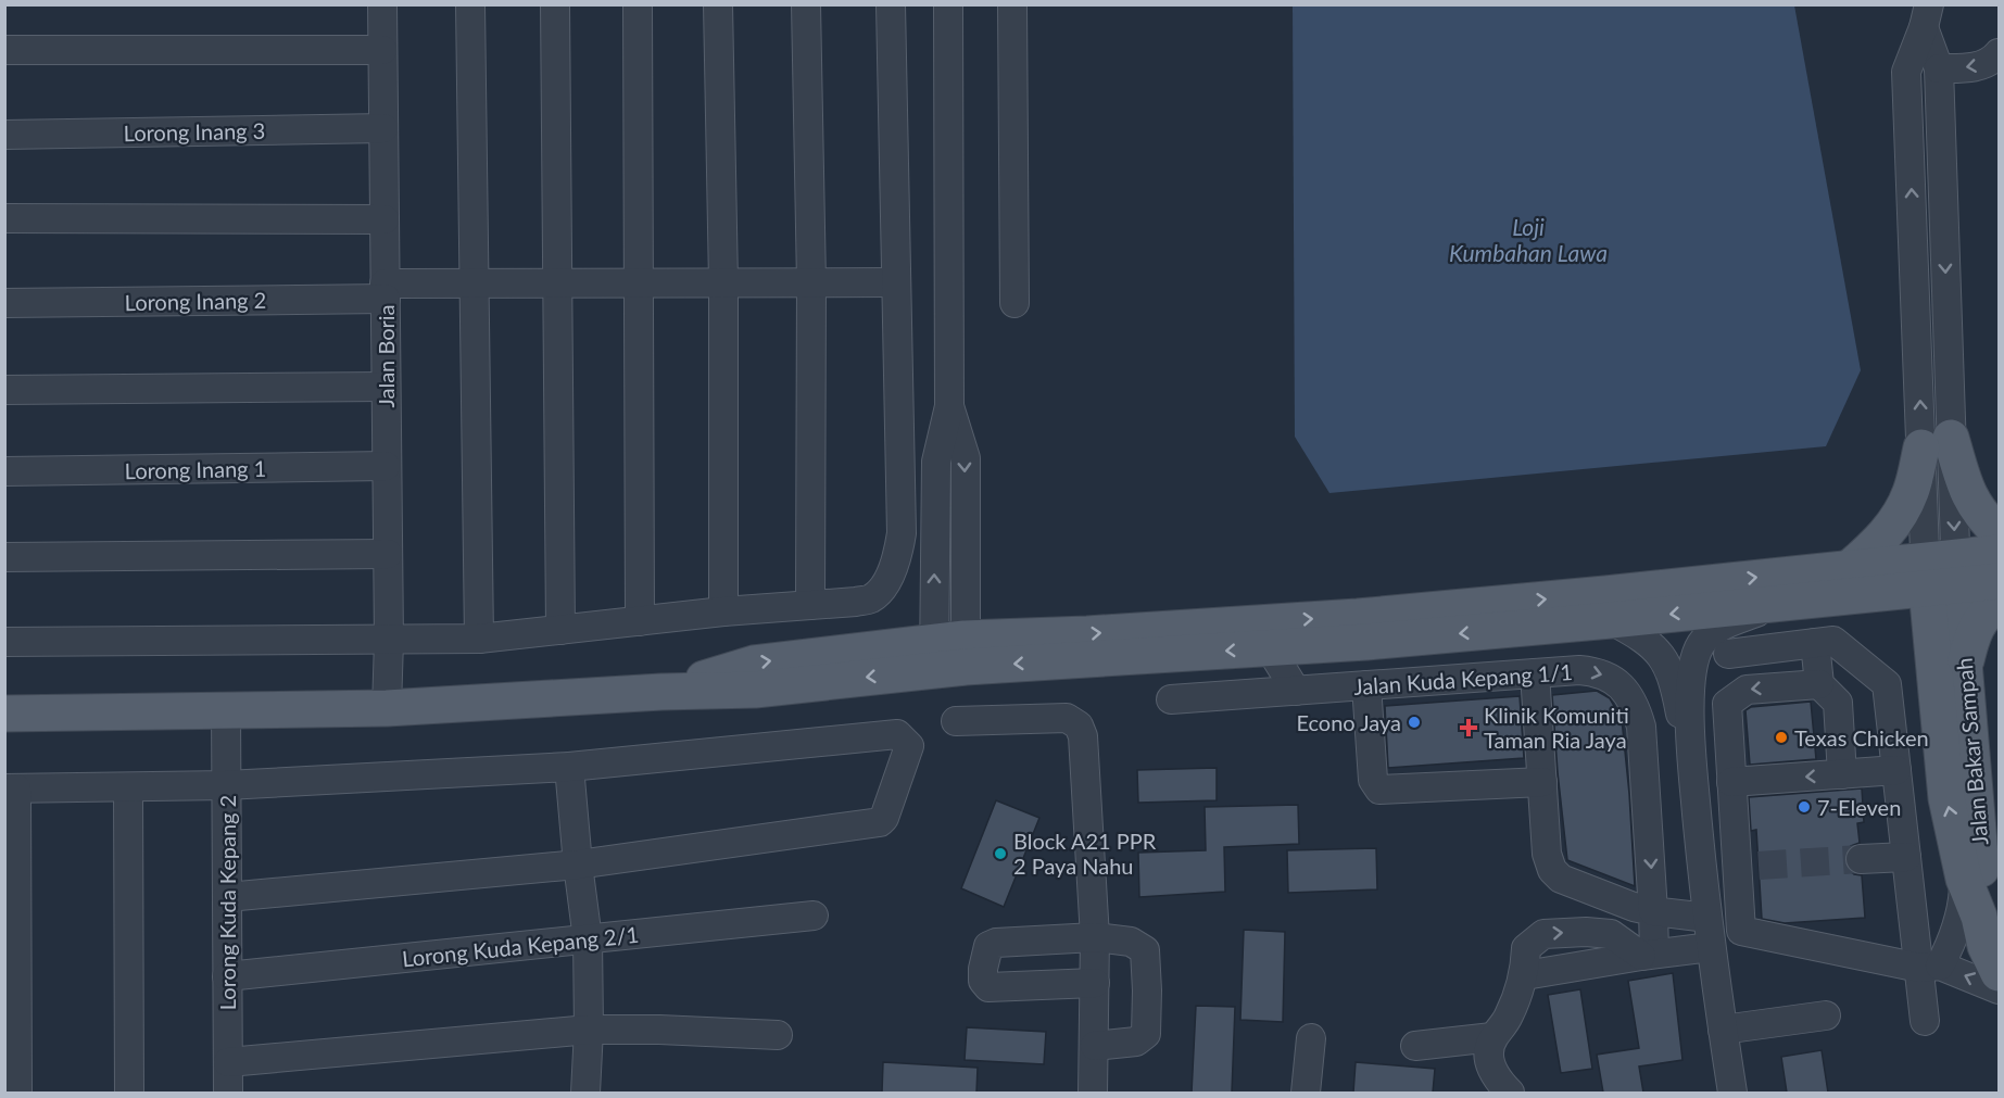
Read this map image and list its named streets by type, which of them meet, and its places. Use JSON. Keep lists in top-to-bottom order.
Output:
{
  "streets": {
    "main road": ["Jalan Bakar Sampah"],
    "street": [
      "Lorong Inang 3",
      "Lorong Inang 2",
      "Jalan Boria",
      "Lorong Inang 1",
      "Jalan Kuda Kepang 1/1",
      "Lorong Kuda Kepang 2",
      "Lorong Kuda Kepang 2/1"
    ]
  },
  "crossings": [
    ["Lorong Inang 3", "Jalan Boria"],
    ["Lorong Inang 2", "Jalan Boria"],
    ["Jalan Boria", "Lorong Inang 1"],
    ["Lorong Kuda Kepang 2", "Lorong Kuda Kepang 2/1"]
  ],
  "water": ["Loji Kumbahan Lawa"],
  "places": {
    "other": [
      "Econo Jaya",
      "Texas Chicken",
      "7-Eleven",
      "Block A21 PPR 2 Paya Nahu"
    ],
    "health": ["Klinik Komuniti Taman Ria Jaya"]
  }
}
